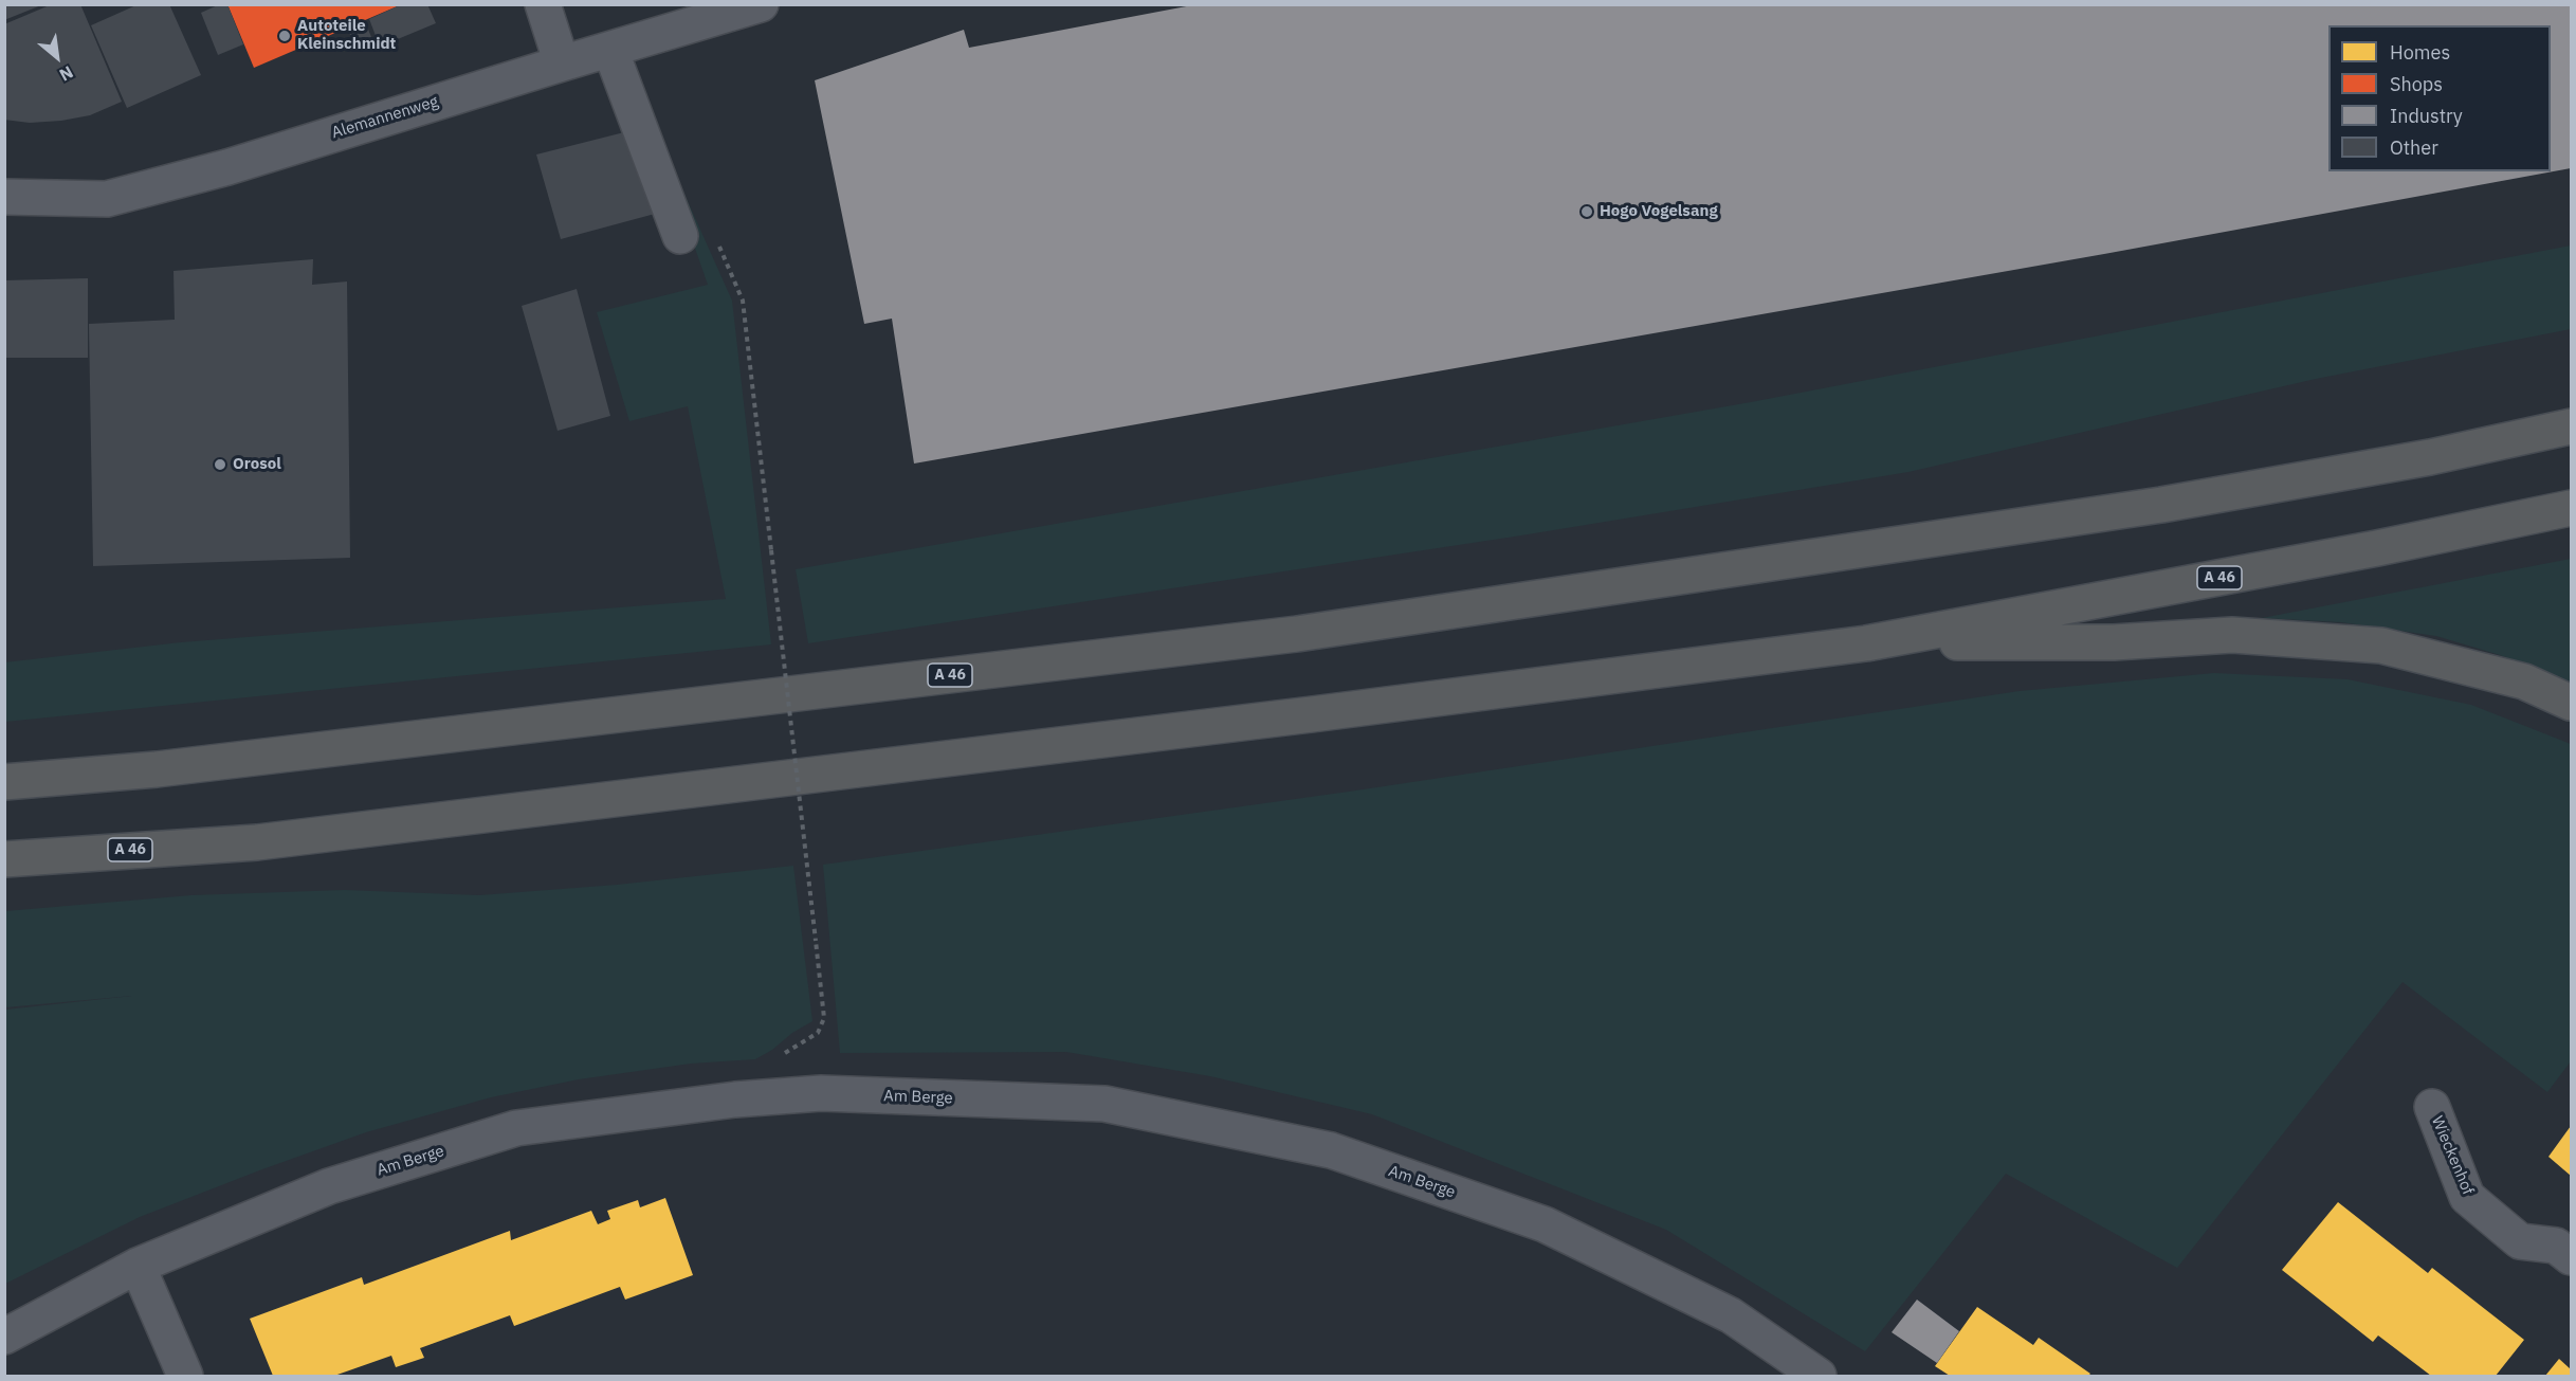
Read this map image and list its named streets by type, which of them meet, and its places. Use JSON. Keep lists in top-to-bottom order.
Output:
{
  "streets": {
    "highway": ["A 46"],
    "street": ["Alemannenweg", "Am Berge", "Wieckenhof"]
  },
  "places": ["Autoteile Kleinschmidt", "Hogo Vogelsang", "Orosol"],
  "legend": [
    "Homes",
    "Shops",
    "Industry",
    "Other"
  ],
  "north": "bottom right"
}
